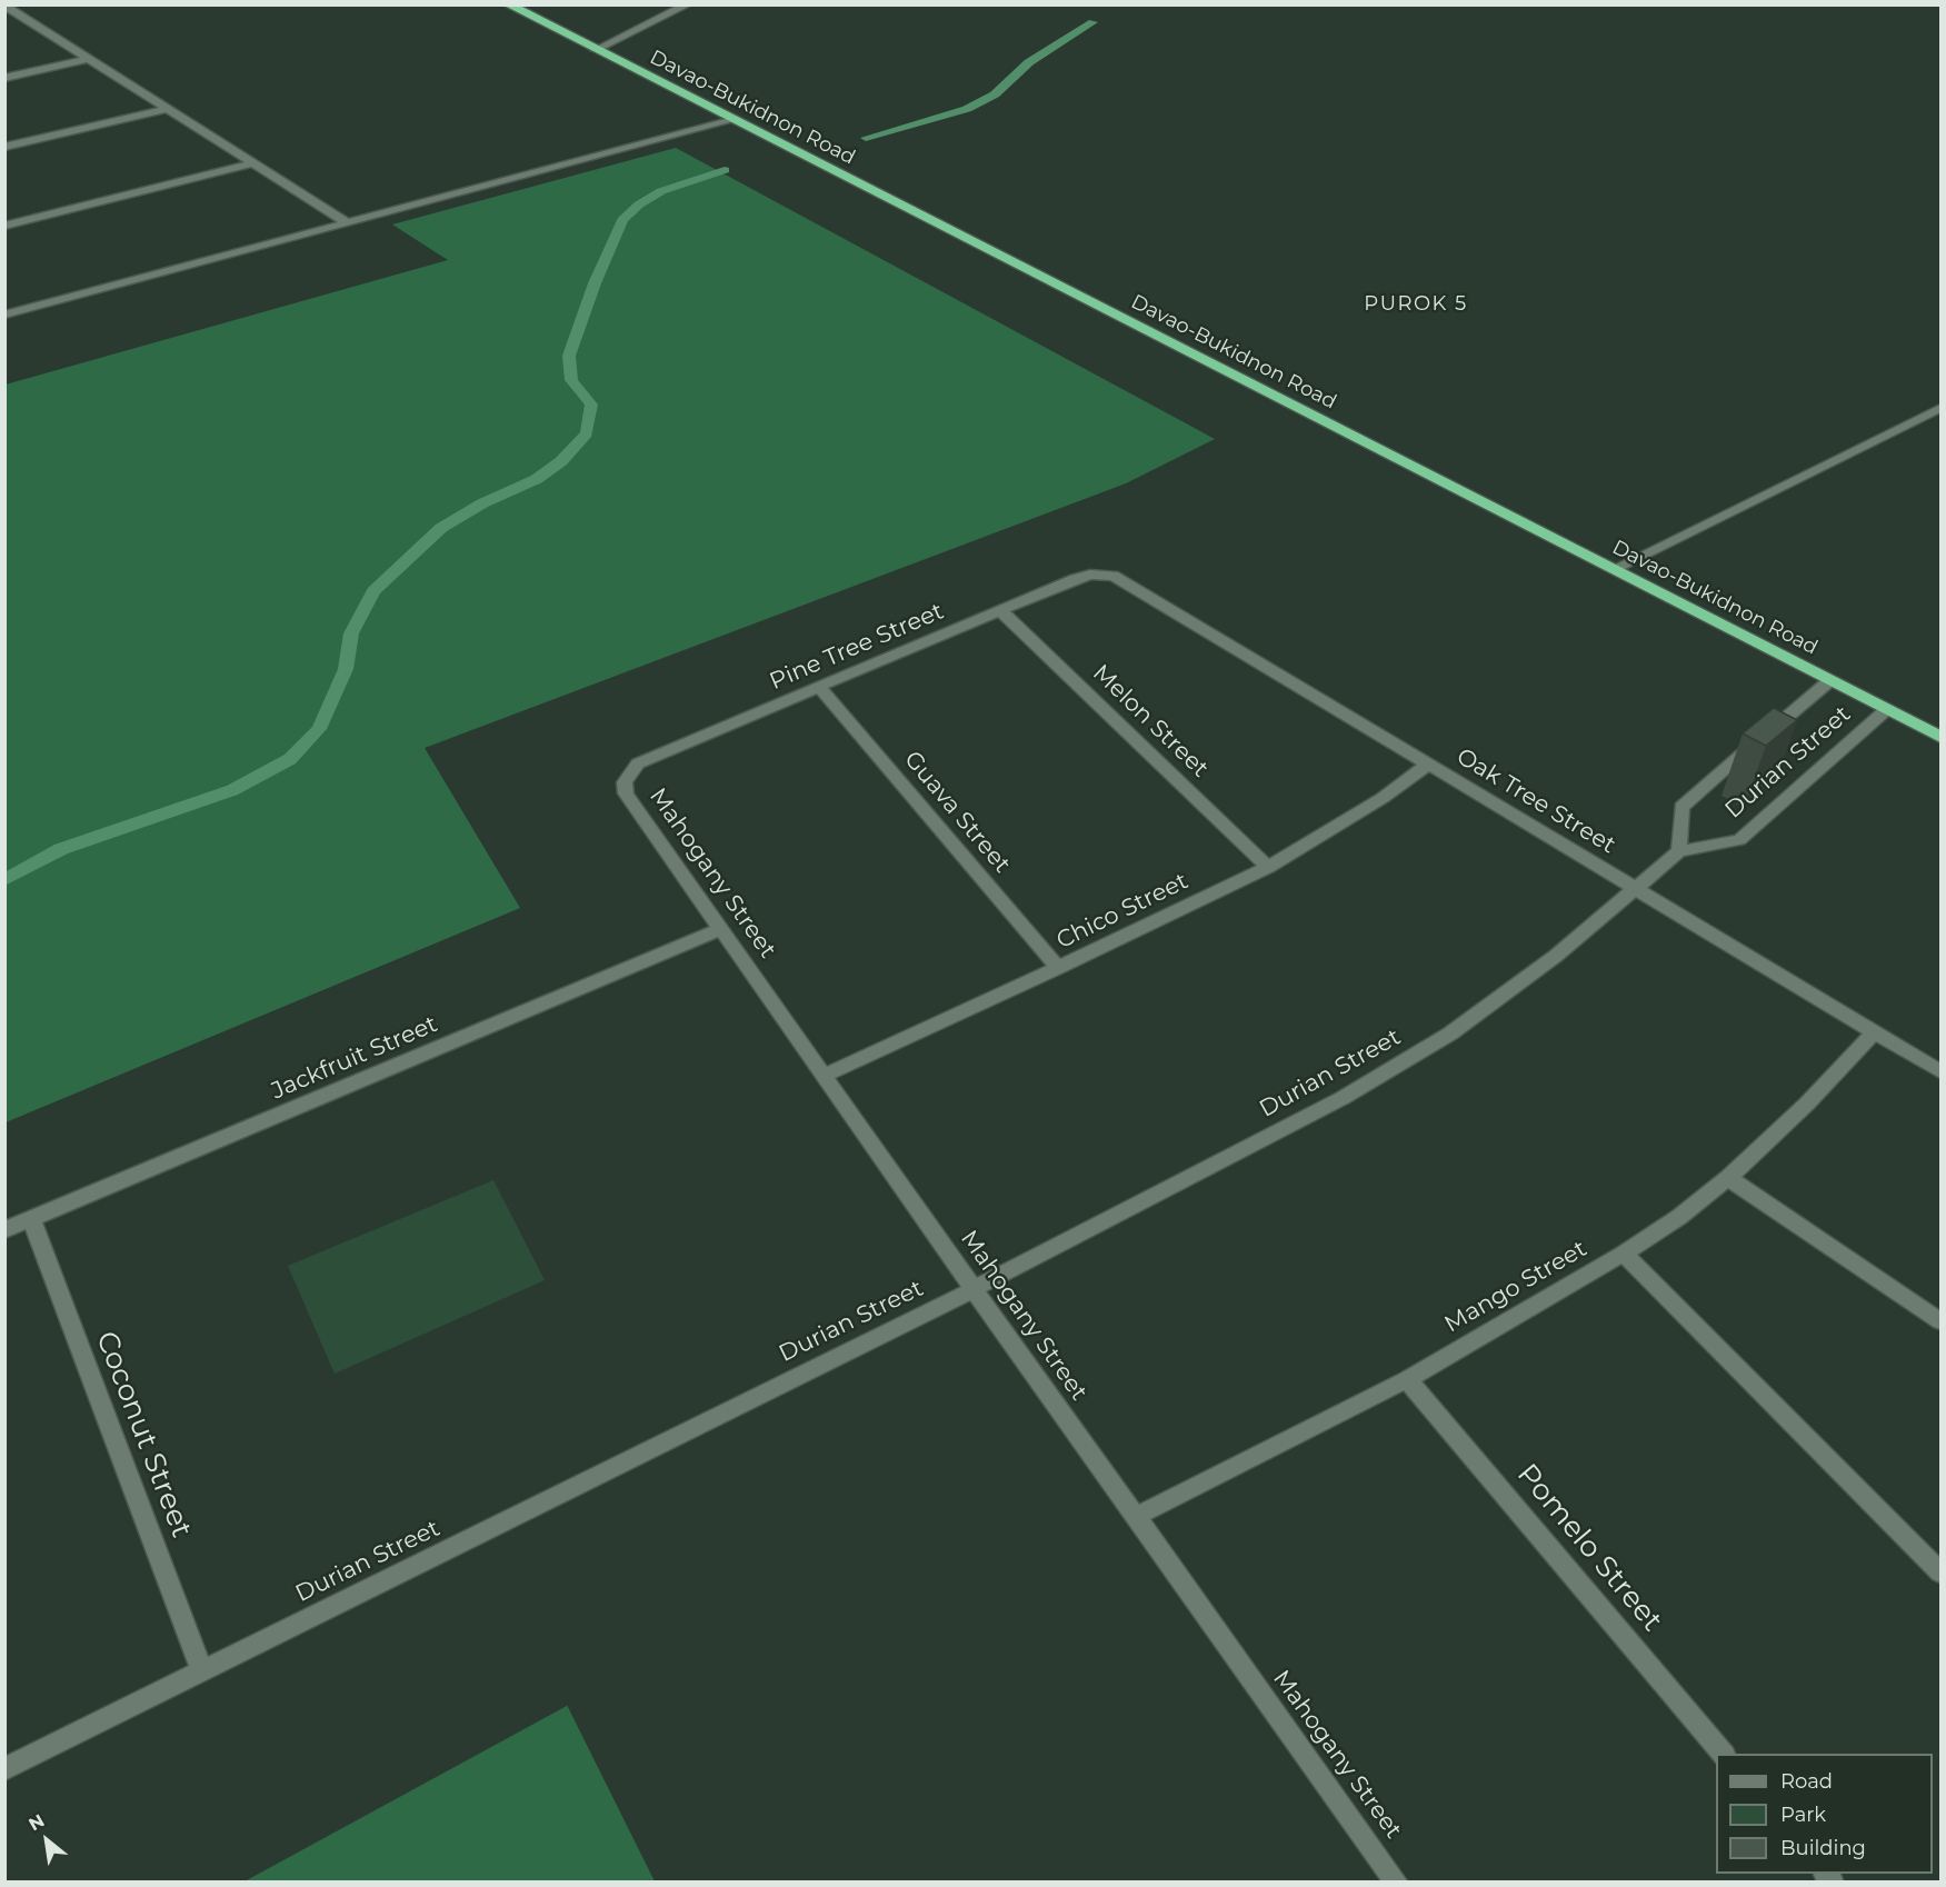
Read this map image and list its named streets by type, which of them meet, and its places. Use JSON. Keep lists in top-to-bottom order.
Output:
{
  "streets": {
    "highway": ["Davao-Bukidnon Road"],
    "street": [
      "Pine Tree Street",
      "Melon Street",
      "Durian Street",
      "Oak Tree Street",
      "Guava Street",
      "Mahogany Street",
      "Chico Street",
      "Jackfruit Street",
      "Mango Street",
      "Coconut Street",
      "Pomelo Street"
    ]
  },
  "crossings": [
    ["Davao-Bukidnon Road", "Durian Street"],
    ["Pine Tree Street", "Melon Street"],
    ["Pine Tree Street", "Oak Tree Street"],
    ["Pine Tree Street", "Guava Street"],
    ["Pine Tree Street", "Mahogany Street"],
    ["Melon Street", "Chico Street"],
    ["Durian Street", "Oak Tree Street"],
    ["Durian Street", "Mahogany Street"],
    ["Durian Street", "Coconut Street"],
    ["Oak Tree Street", "Chico Street"],
    ["Oak Tree Street", "Mango Street"],
    ["Guava Street", "Chico Street"],
    ["Mahogany Street", "Chico Street"],
    ["Mahogany Street", "Jackfruit Street"],
    ["Mahogany Street", "Mango Street"],
    ["Jackfruit Street", "Coconut Street"],
    ["Mango Street", "Pomelo Street"]
  ],
  "districts": ["PUROK 5"],
  "legend": ["Road", "Park", "Building"],
  "north": "top left"
}
